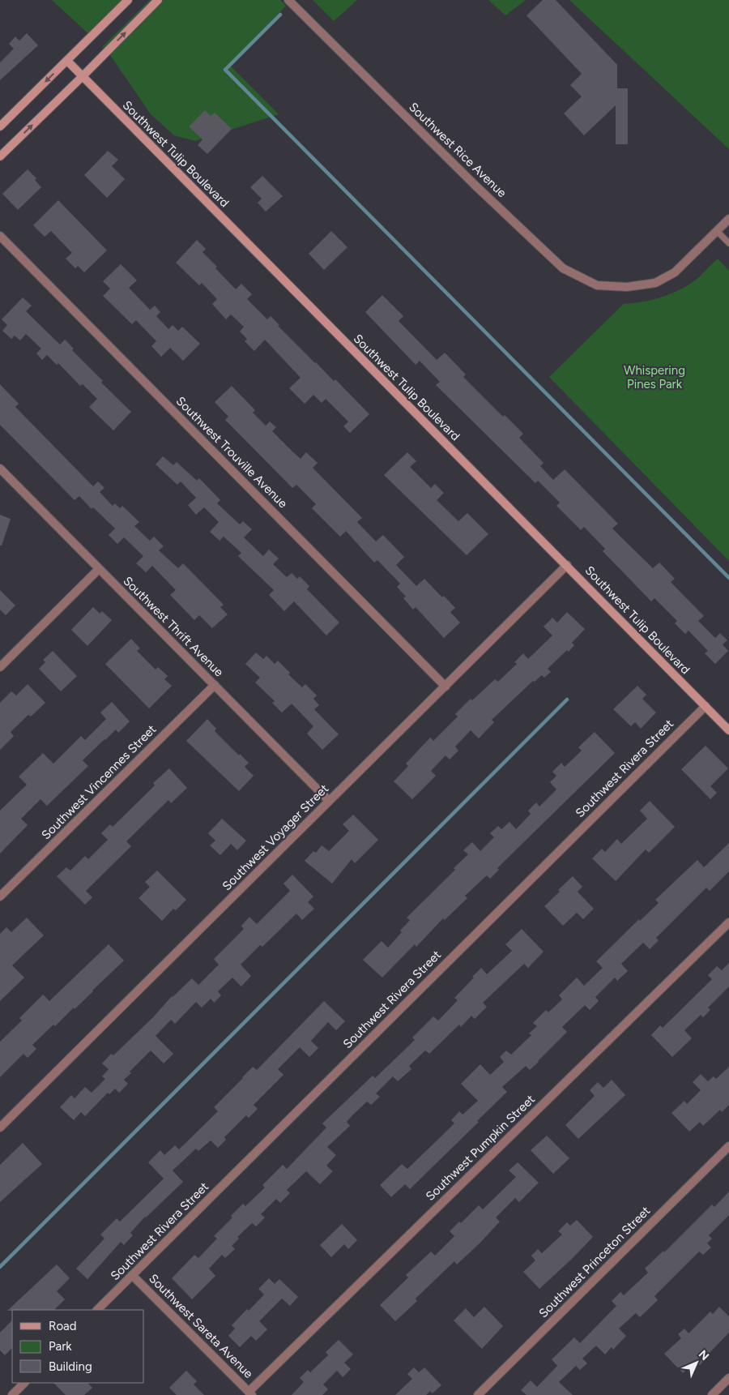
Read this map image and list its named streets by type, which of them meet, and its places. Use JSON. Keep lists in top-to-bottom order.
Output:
{
  "streets": {
    "street": [
      "Southwest Rice Avenue",
      "Southwest Tulip Boulevard",
      "Southwest Trouville Avenue",
      "Southwest Thrift Avenue",
      "Southwest Rivera Street",
      "Southwest Vincennes Street",
      "Southwest Voyager Street",
      "Southwest Pumpkin Street",
      "Southwest Princeton Street",
      "Southwest Sareta Avenue"
    ]
  },
  "crossings": [
    ["Southwest Tulip Boulevard", "Southwest Rivera Street"],
    ["Southwest Tulip Boulevard", "Southwest Voyager Street"],
    ["Southwest Trouville Avenue", "Southwest Voyager Street"],
    ["Southwest Thrift Avenue", "Southwest Vincennes Street"],
    ["Southwest Thrift Avenue", "Southwest Voyager Street"],
    ["Southwest Rivera Street", "Southwest Sareta Avenue"],
    ["Southwest Pumpkin Street", "Southwest Sareta Avenue"]
  ],
  "parks": ["Whispering Pines Park"],
  "legend": ["Road", "Park", "Building"],
  "north": "top right"
}
